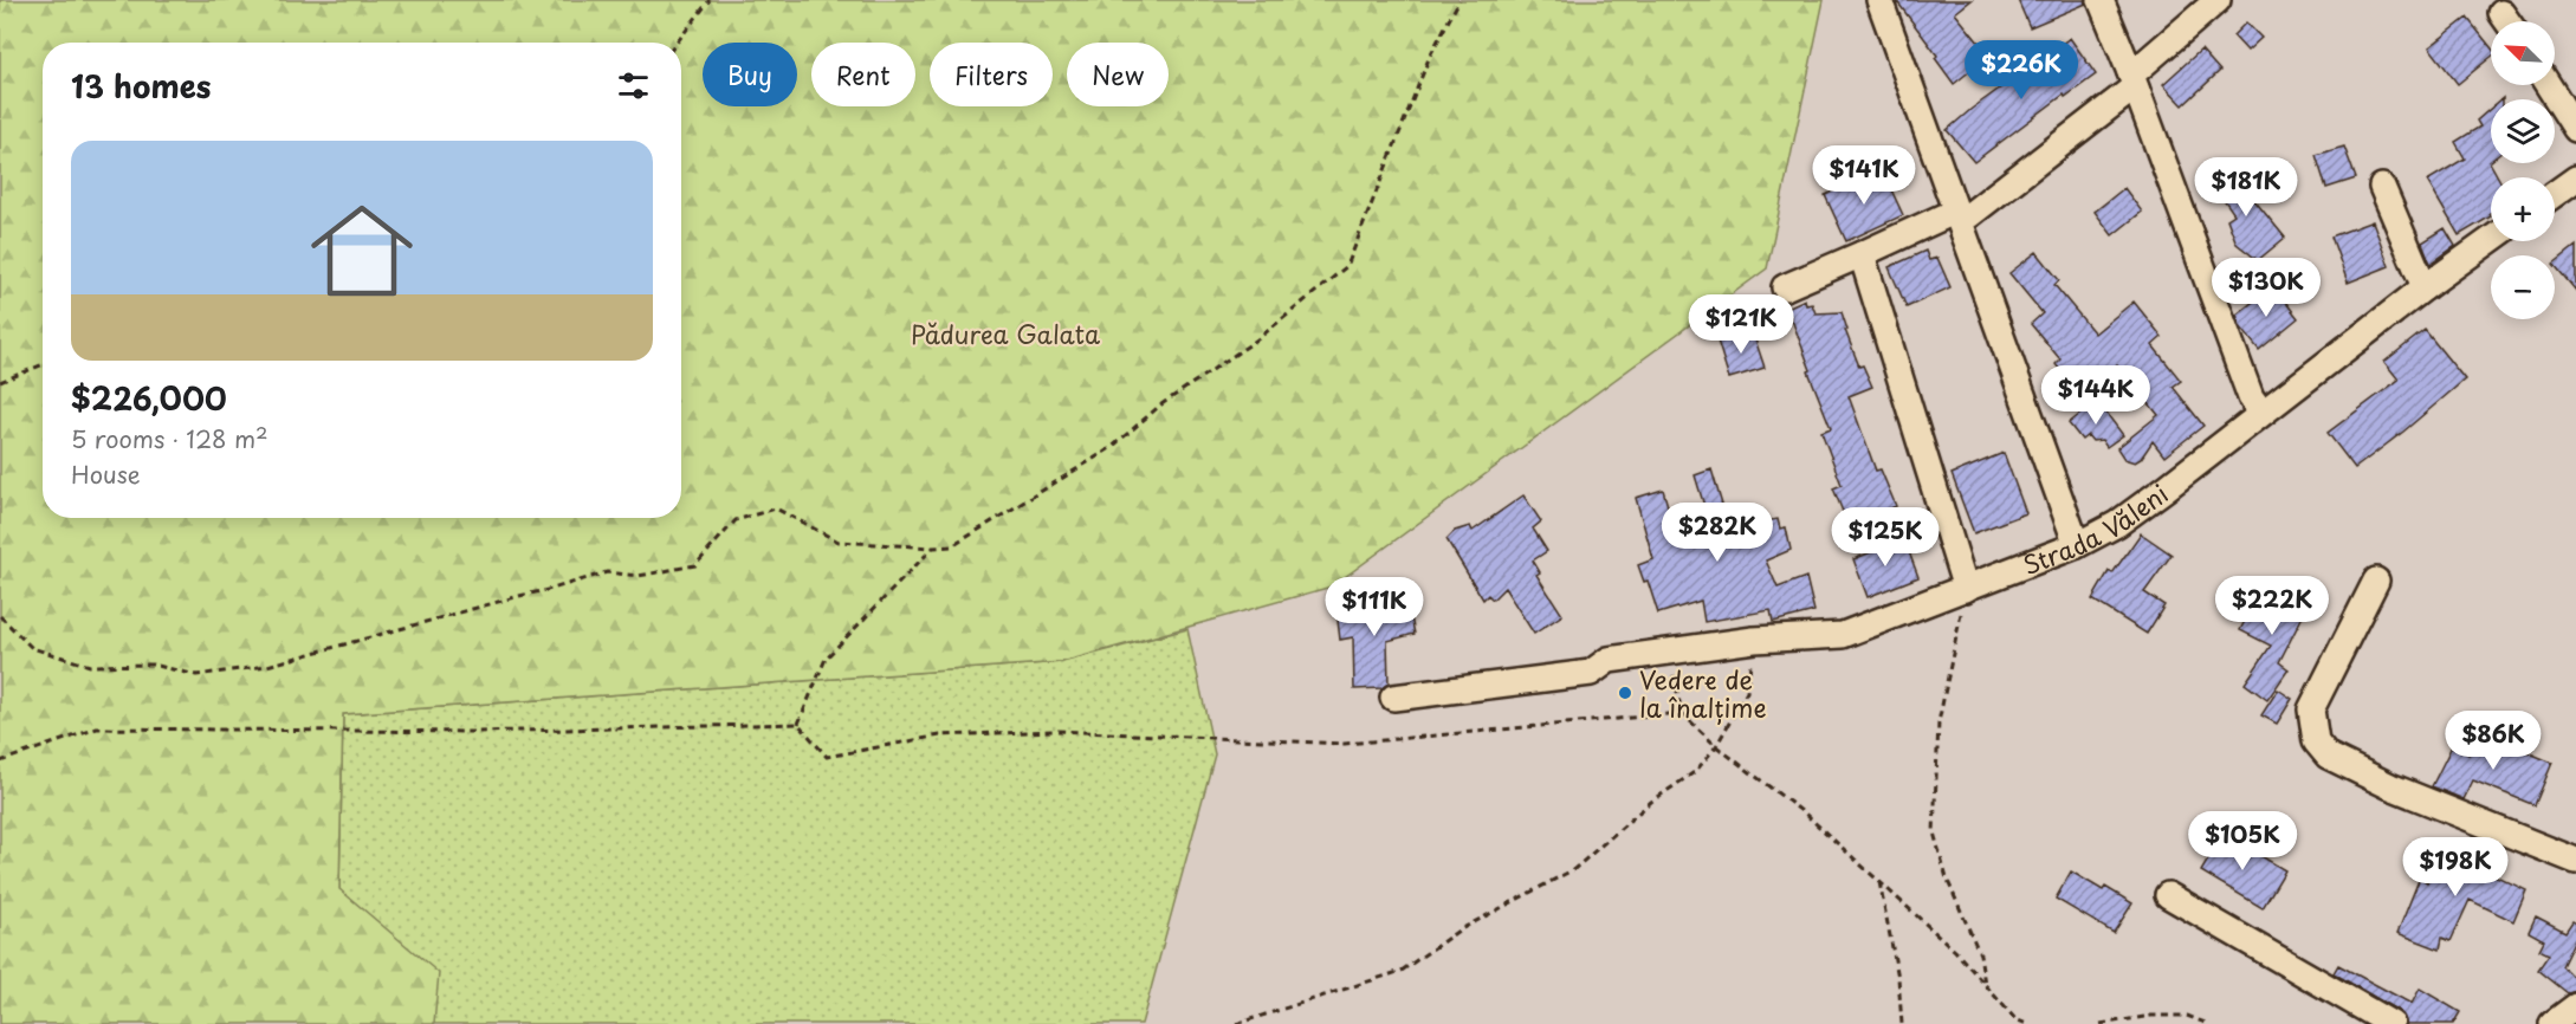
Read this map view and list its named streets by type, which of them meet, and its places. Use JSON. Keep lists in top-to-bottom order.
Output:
{
  "streets": {
    "street": ["Strada Văleni"]
  },
  "parks": ["Pădurea Galata"],
  "places": ["Vedere de la înalțime"],
  "north": "top left",
  "page": {
    "map_buttons": ["+", "−"],
    "price": [
      "$226K",
      "$141K",
      "$181K",
      "$130K",
      "$121K",
      "$144K",
      "$282K",
      "$125K",
      "$222K",
      "$111K",
      "$86K",
      "$105K",
      "$198K"
    ],
    "chip": [
      "Buy",
      "Rent",
      "Filters",
      "New"
    ],
    "heading": "13 homes",
    "list": [
      {
        "name": "$226,000",
        "note": "5 rooms · 128 m² · House"
      }
    ]
  }
}
